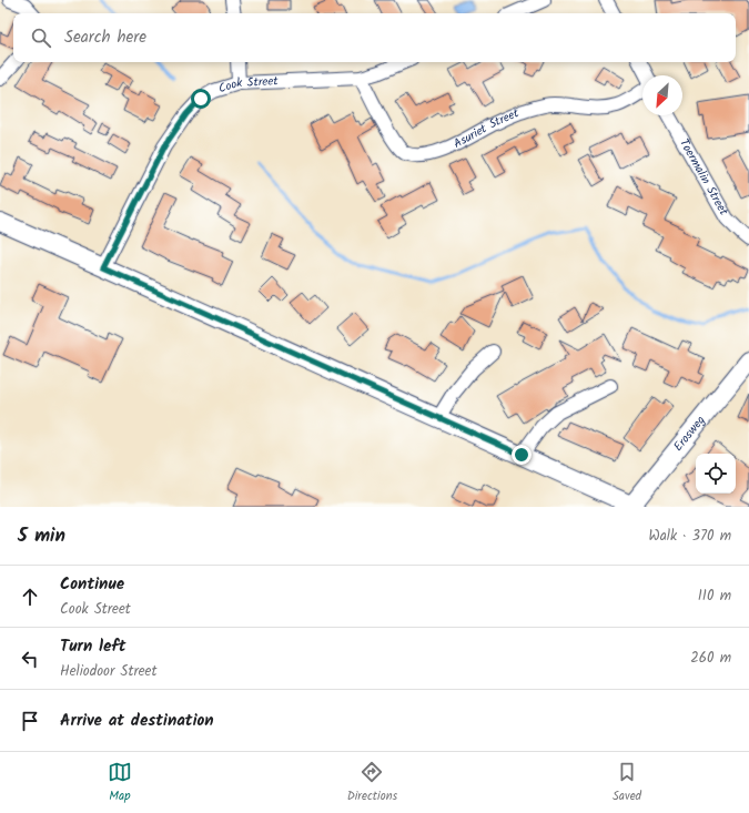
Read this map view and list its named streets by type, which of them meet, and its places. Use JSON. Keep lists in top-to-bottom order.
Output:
{
  "streets": {
    "street": [
      "Cook Street",
      "Asuriet Street",
      "Toermalin Street",
      "Erosweg"
    ]
  },
  "crossings": [
    ["Cook Street", "Asuriet Street"]
  ],
  "north": "bottom left",
  "page": {
    "search": "Search here",
    "heading": ["5 min", "Walk · 370 m"],
    "list": [
      ["Continue", "Cook Street", "110 m"],
      ["Turn left", "Heliodoor Street", "260 m"],
      "Arrive at destination"
    ],
    "nav": ["Map", "Directions", "Saved"]
  }
}
